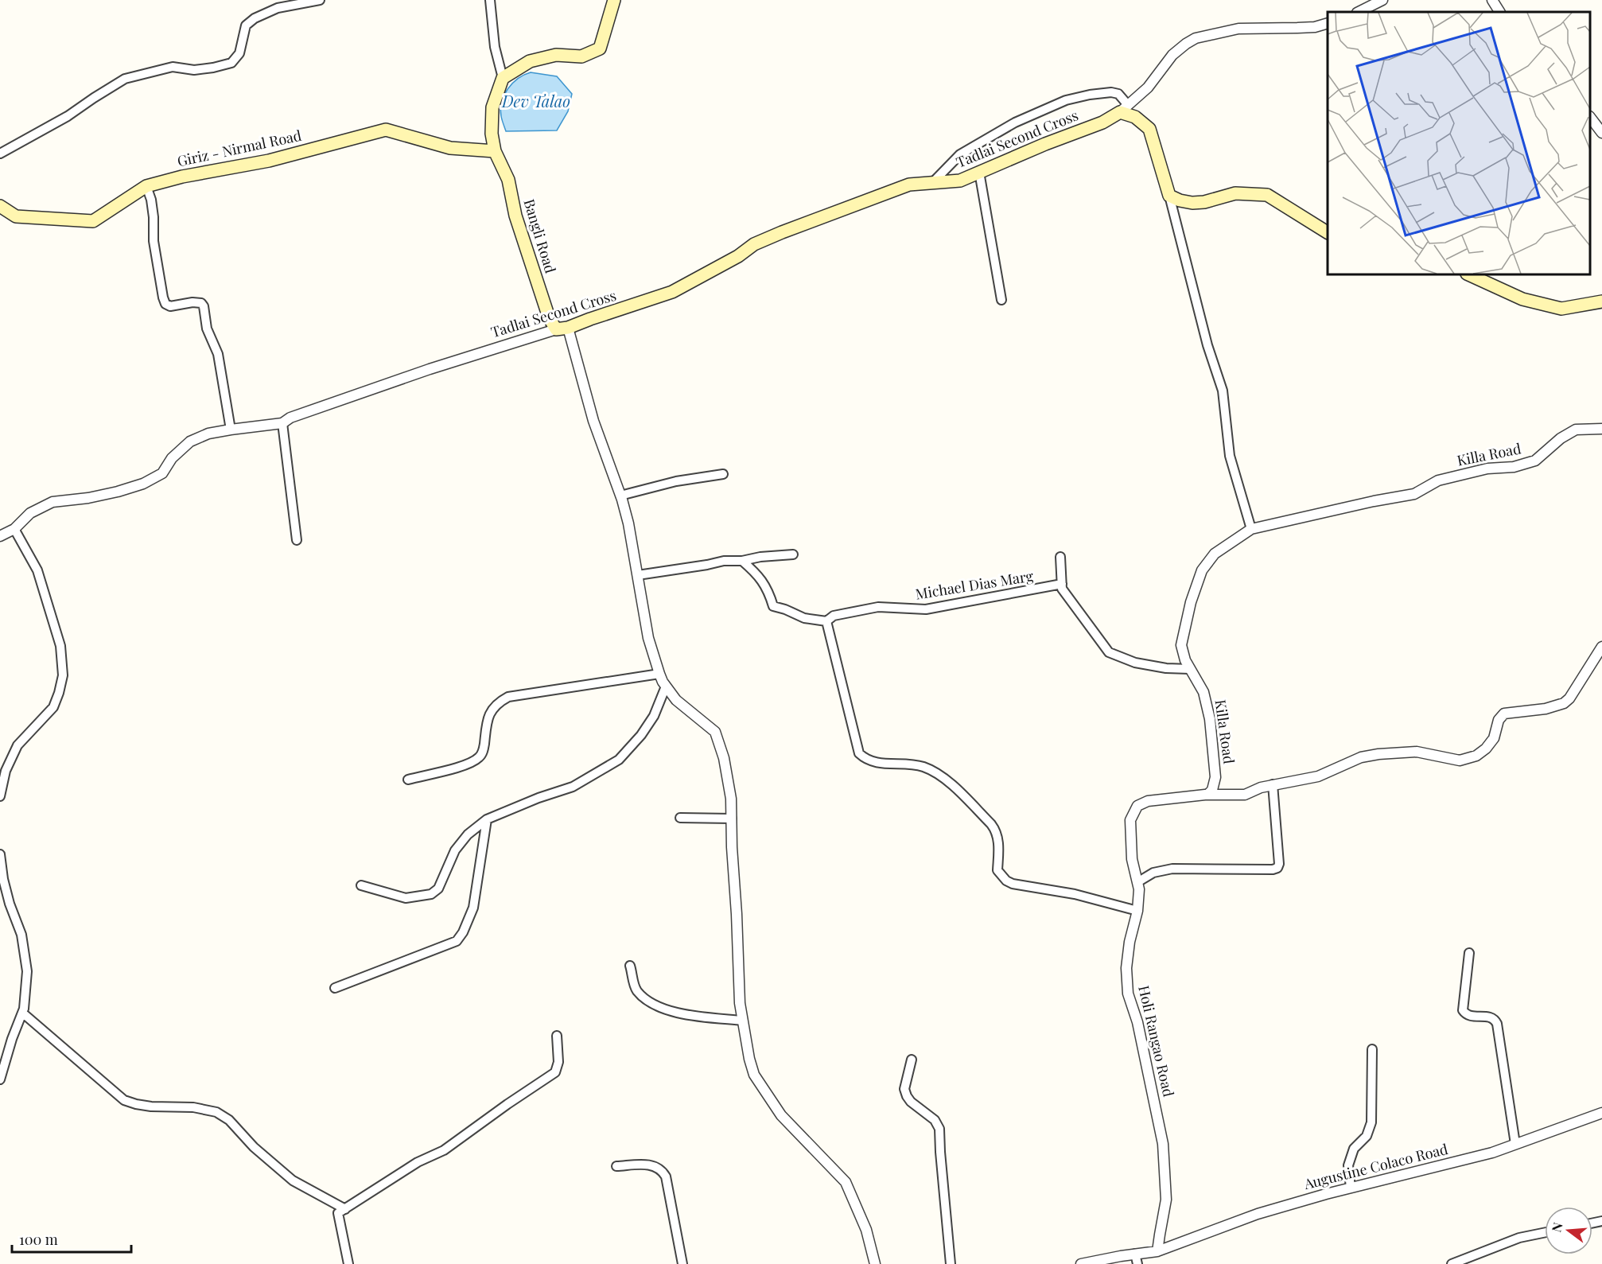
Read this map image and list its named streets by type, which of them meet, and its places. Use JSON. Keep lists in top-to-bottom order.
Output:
{
  "streets": {
    "main road": ["Tadlai Second Cross", "Giriz - Nirmal Road", "Bangli Road"],
    "street": [
      "Killa Road",
      "Michael Dias Marg",
      "Holi Rangao Road",
      "Augustine Colaco Road"
    ]
  },
  "crossings": [
    ["Tadlai Second Cross", "Bangli Road"],
    ["Giriz - Nirmal Road", "Bangli Road"],
    ["Killa Road", "Holi Rangao Road"],
    ["Holi Rangao Road", "Augustine Colaco Road"]
  ],
  "water": ["Dev Talao"],
  "scale_bar": "100 m",
  "north": "left"
}
